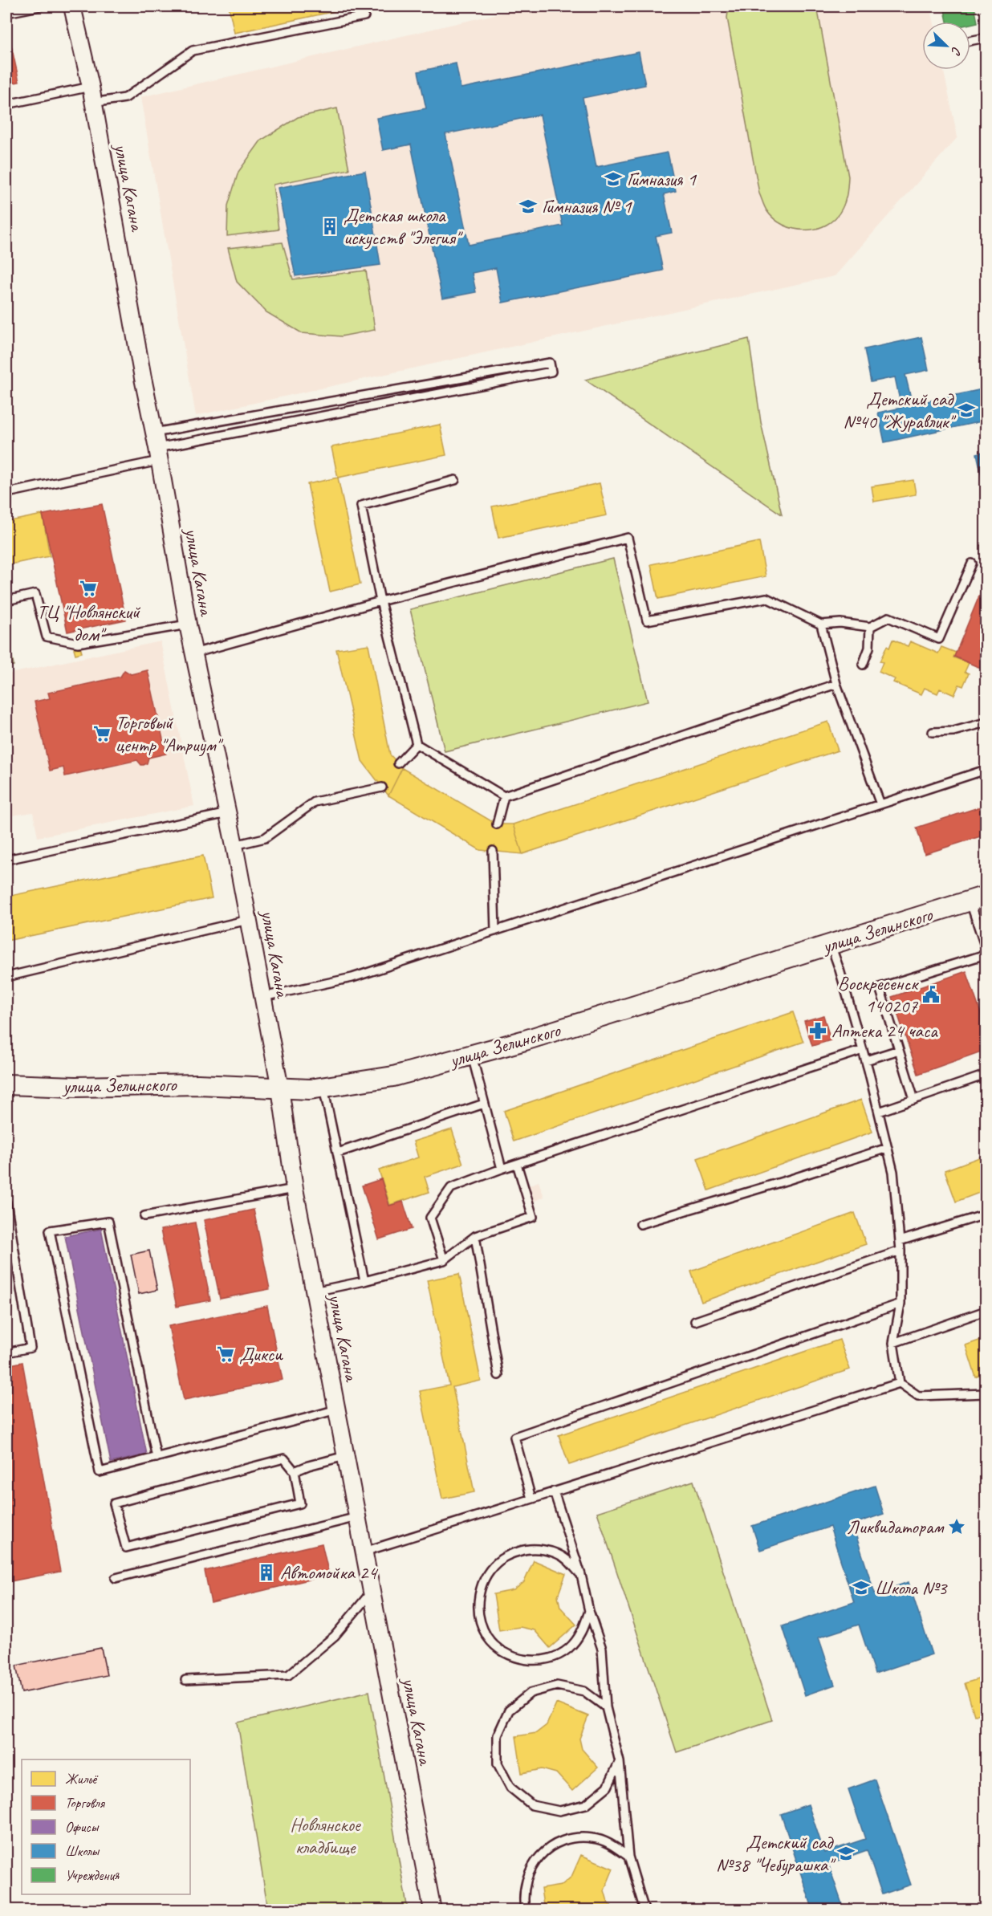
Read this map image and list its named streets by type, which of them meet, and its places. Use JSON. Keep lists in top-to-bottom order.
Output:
{
  "streets": {
    "street": ["улица Кагана", "улица Зелинского"]
  },
  "crossings": [
    ["улица Кагана", "улица Зелинского"]
  ],
  "parks": ["Новлянское кладбище"],
  "places": {
    "school or university": [
      "Гимназия 1",
      "Гимназия № 1",
      "Детский сад №40 \"Журавлик\"",
      "Школа №3",
      "Детский сад №38 \"Чебурашка\""
    ],
    "building": ["Детская школа искусств \"Элегия\"", "Автомойка 24"],
    "supermarket": ["ТЦ \"Новлянский дом\"", "Торговый центр \"Атриум\"", "Дикси"],
    "public building": ["Воскресенск 140207"],
    "pharmacy": ["Аптека 24 часа"],
    "place": ["Ликвидаторам"]
  },
  "legend": [
    "Жильё",
    "Торговля",
    "Офисы",
    "Школы",
    "Учреждения"
  ],
  "north": "bottom right"
}
